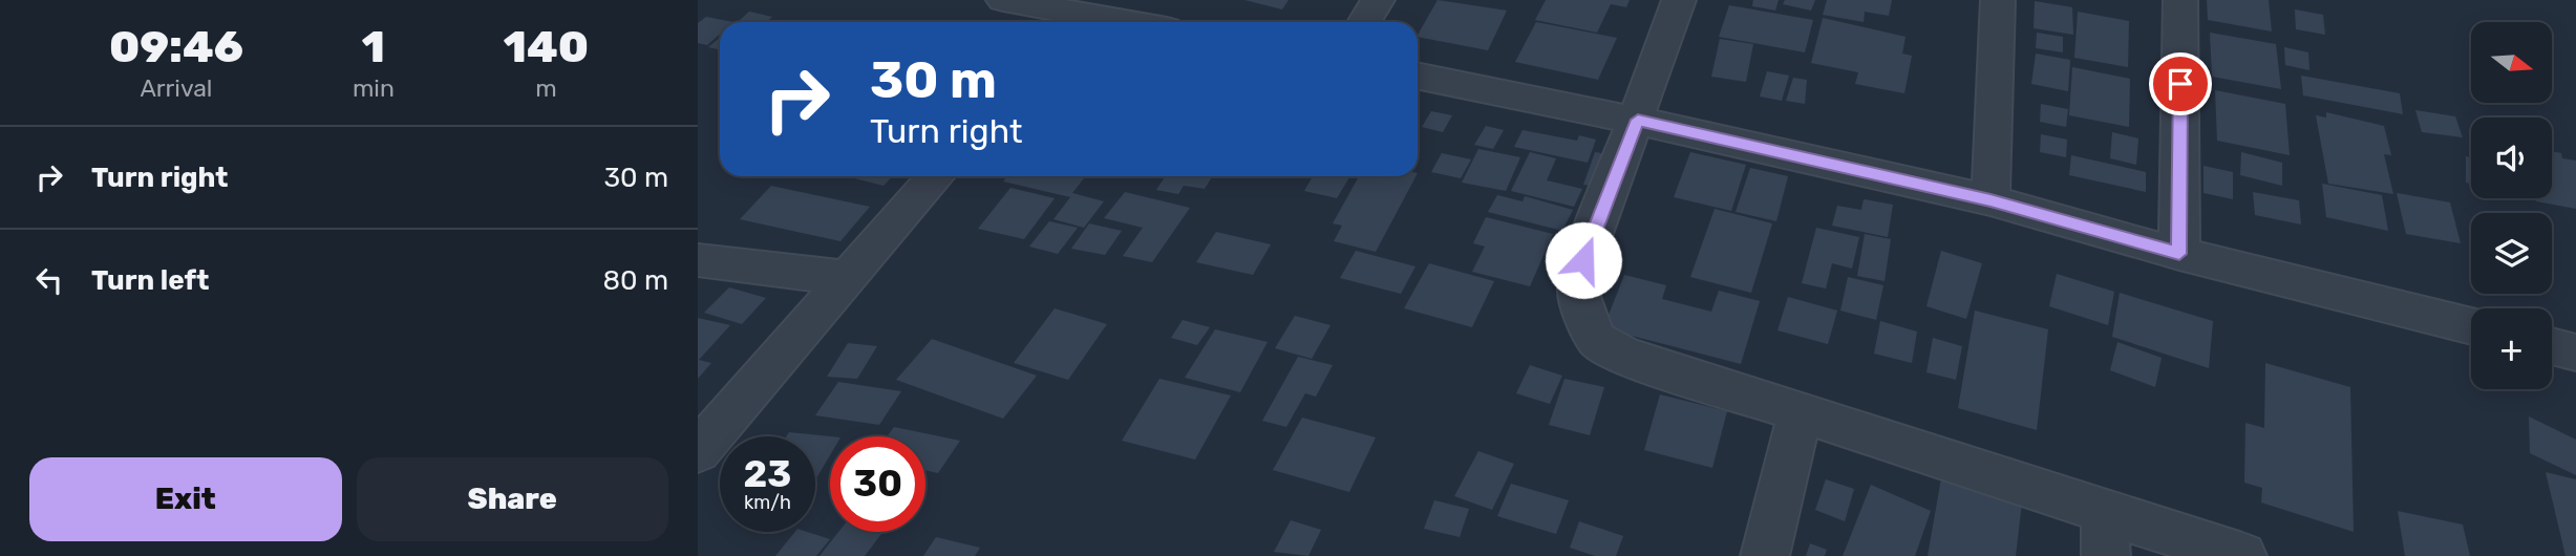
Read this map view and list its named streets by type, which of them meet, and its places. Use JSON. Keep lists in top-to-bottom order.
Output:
{
  "north": "right",
  "page": {
    "eta": [
      "09:46",
      "Arrival",
      "1",
      "min",
      "140",
      "m"
    ],
    "map_buttons": "+",
    "turn": ["30 m", "Turn right"],
    "list": [
      {
        "name": "Turn right",
        "value": "30 m"
      },
      {
        "name": "Turn left",
        "value": "80 m"
      }
    ],
    "speed": "23 km/h",
    "limit": "30",
    "buttons": ["Exit", "Share"]
  }
}
